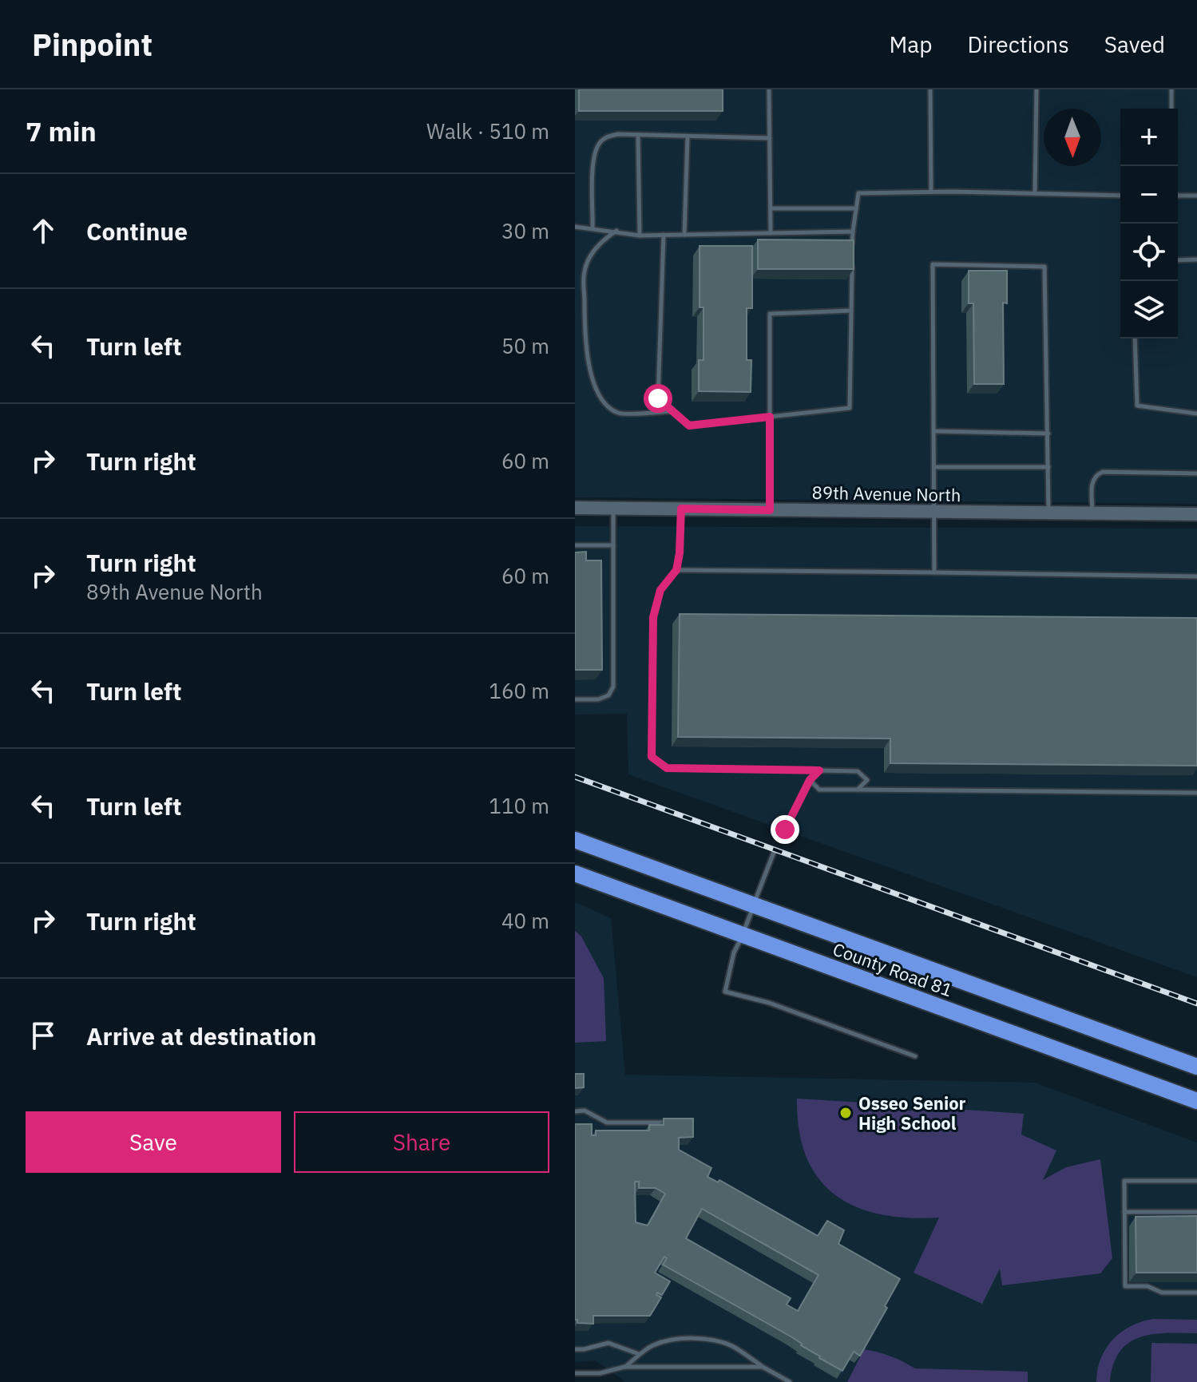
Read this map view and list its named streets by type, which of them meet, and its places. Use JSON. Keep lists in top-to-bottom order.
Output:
{
  "streets": {
    "highway": ["County Road 81"],
    "street": ["89th Avenue North"]
  },
  "places": ["Osseo Senior High School"],
  "north": "bottom",
  "page": {
    "header": "Pinpoint",
    "nav": ["Map", "Directions", "Saved"],
    "heading": ["7 min", "Walk · 510 m"],
    "map_buttons": ["+", "−"],
    "list": [
      ["Continue", "30 m"],
      ["Turn left", "50 m"],
      ["Turn right", "60 m"],
      ["Turn right", "89th Avenue North", "60 m"],
      ["Turn left", "160 m"],
      ["Turn left", "110 m"],
      ["Turn right", "40 m"],
      "Arrive at destination"
    ],
    "buttons": ["Save", "Share"]
  }
}
